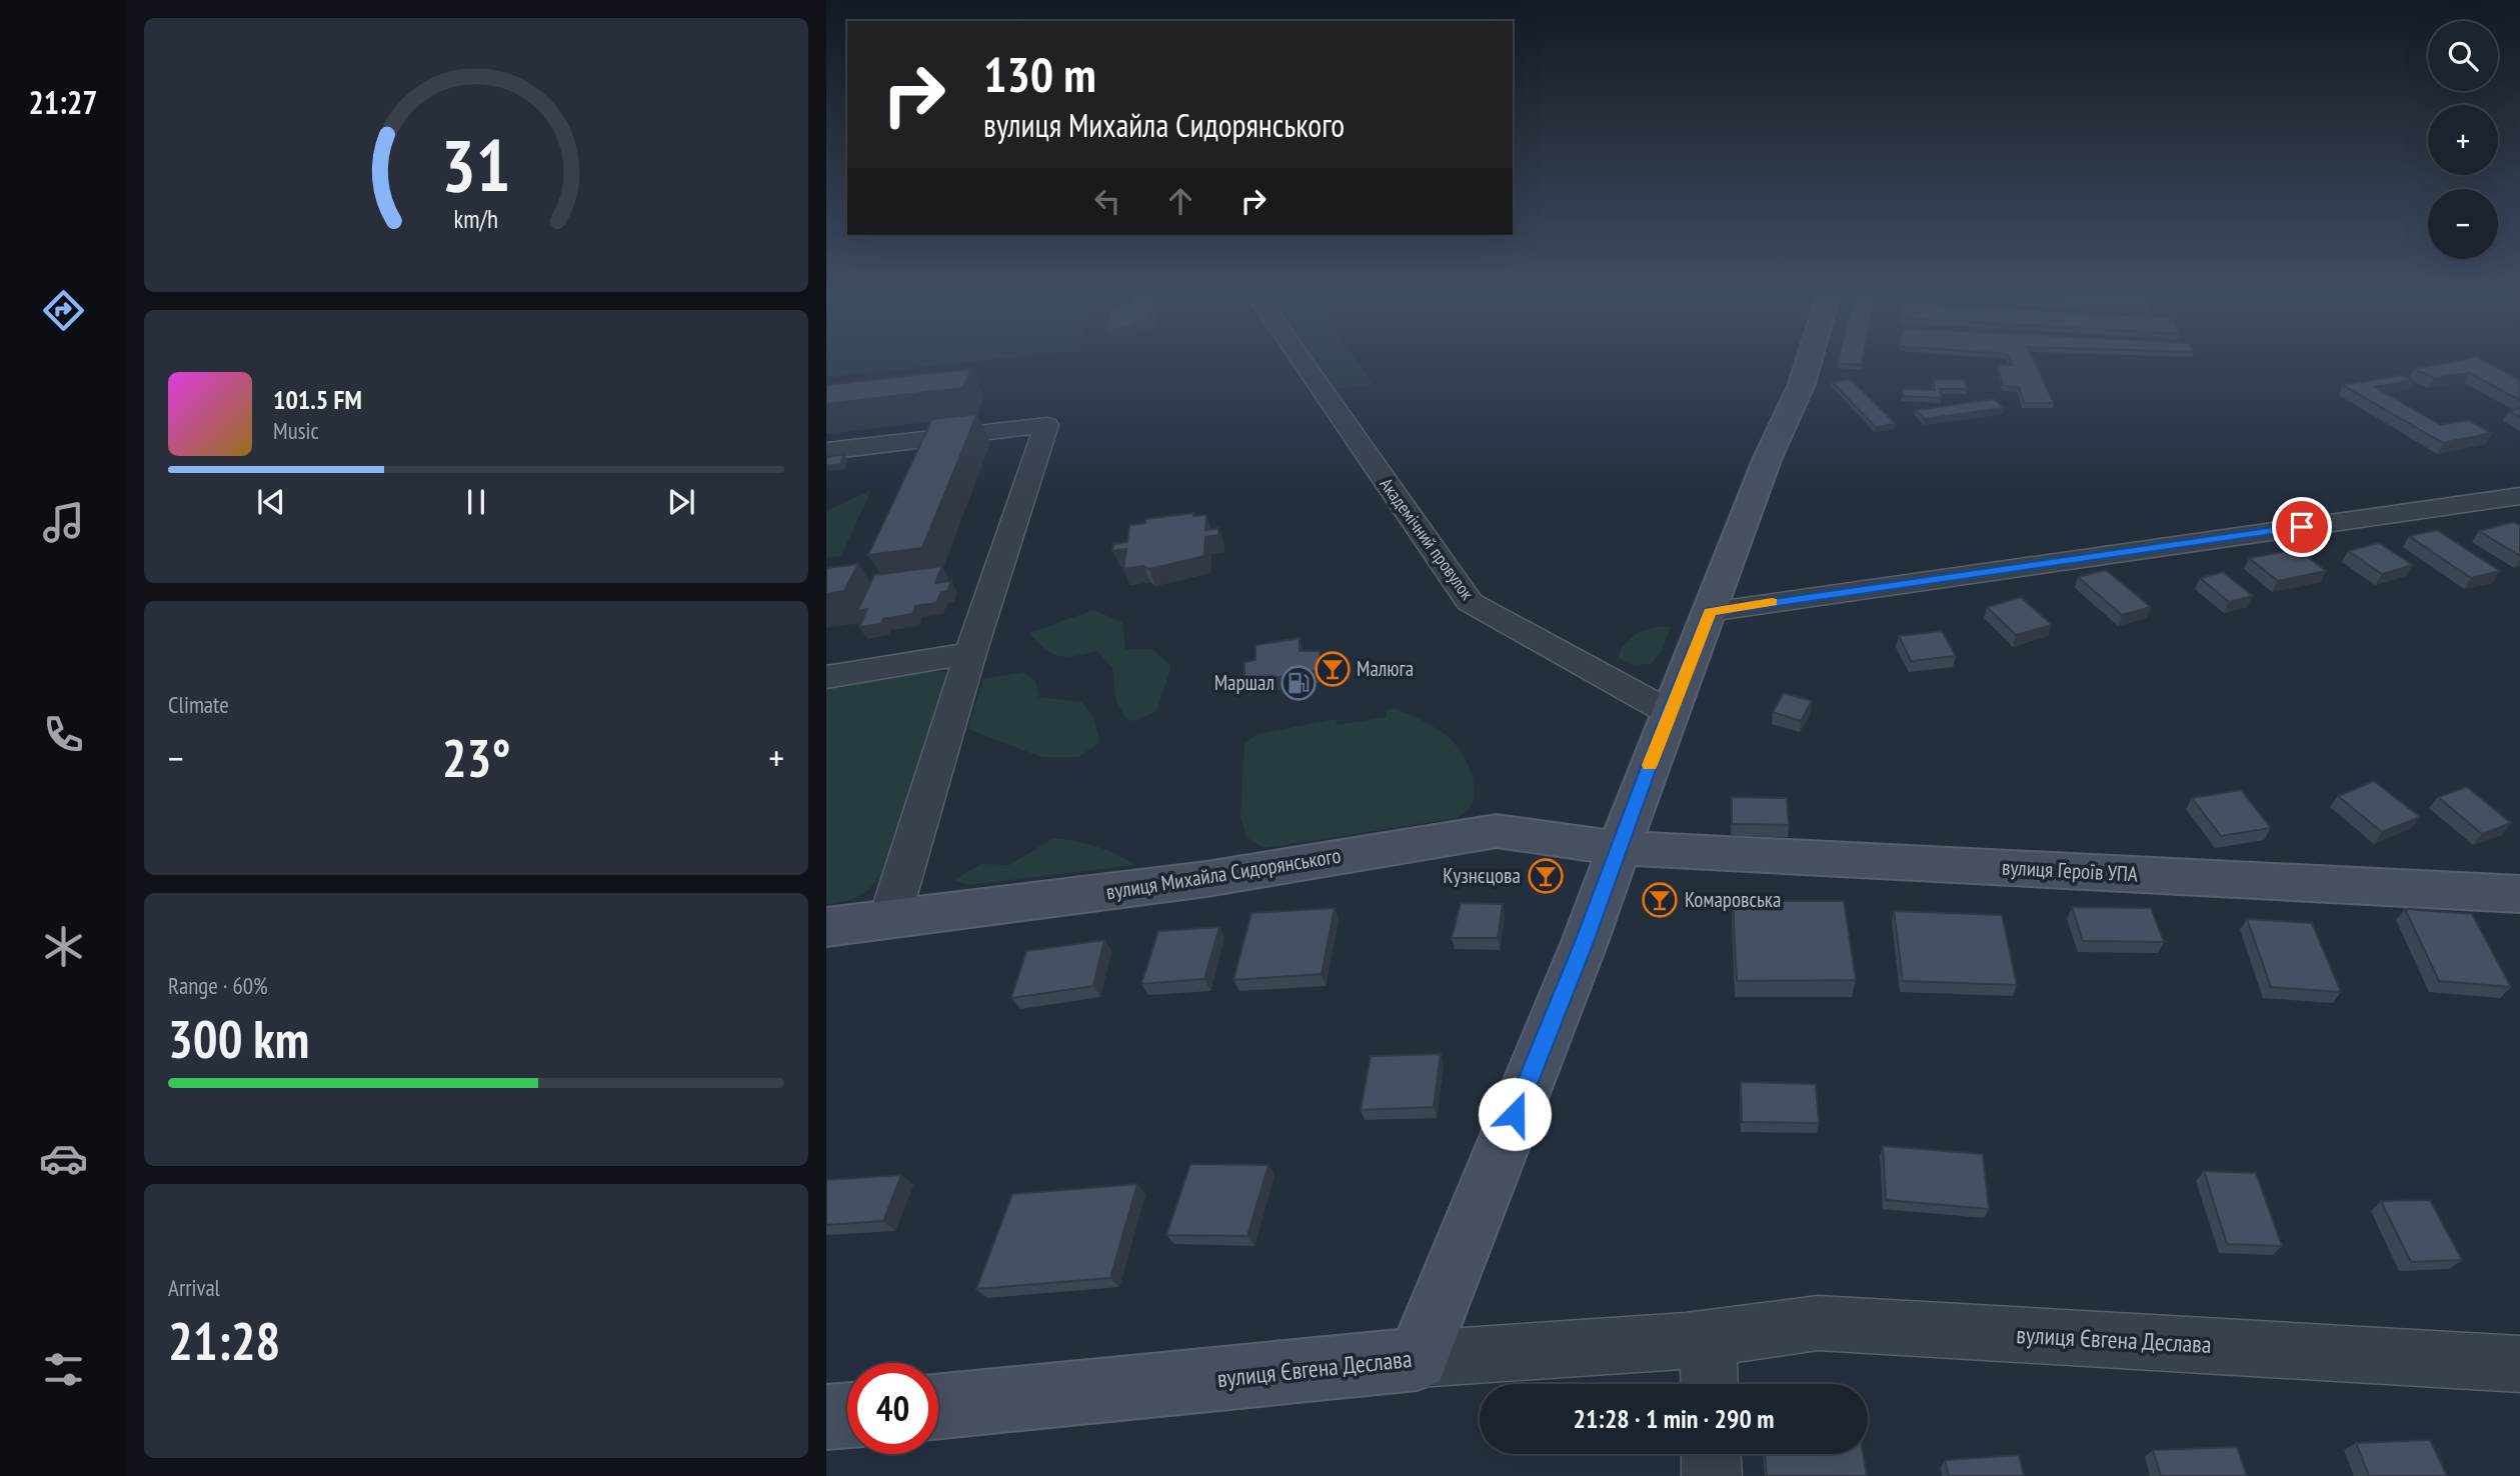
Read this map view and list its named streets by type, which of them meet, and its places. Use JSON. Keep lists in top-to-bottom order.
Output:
{
  "streets": {
    "street": [
      "Академічний провулок",
      "вулиця Героїв УПА",
      "вулиця Михайла Сидорянського",
      "вулиця Євгена Деслава"
    ]
  },
  "crossings": [
    ["вулиця Героїв УПА", "вулиця Михайла Сидорянського"]
  ],
  "places": {
    "bar": ["Малюга", "Кузнєцова", "Комаровська"],
    "fuel station": ["Маршал"]
  },
  "page": {
    "tabs": "21:27",
    "map_buttons": ["+", "−"],
    "turn": ["130 m", "вулиця Михайла Сидорянського"],
    "song": ["101.5 FM", "Music"],
    "tile": [
      "Climate",
      ["Range · 60%", "300 km"],
      ["Arrival", "21:28"]
    ],
    "heat": ["−", "23°", "+"],
    "limit": "40",
    "trip": "21:28 · 1 min · 290 m",
    "gauge": ["31", "km/h"]
  }
}
